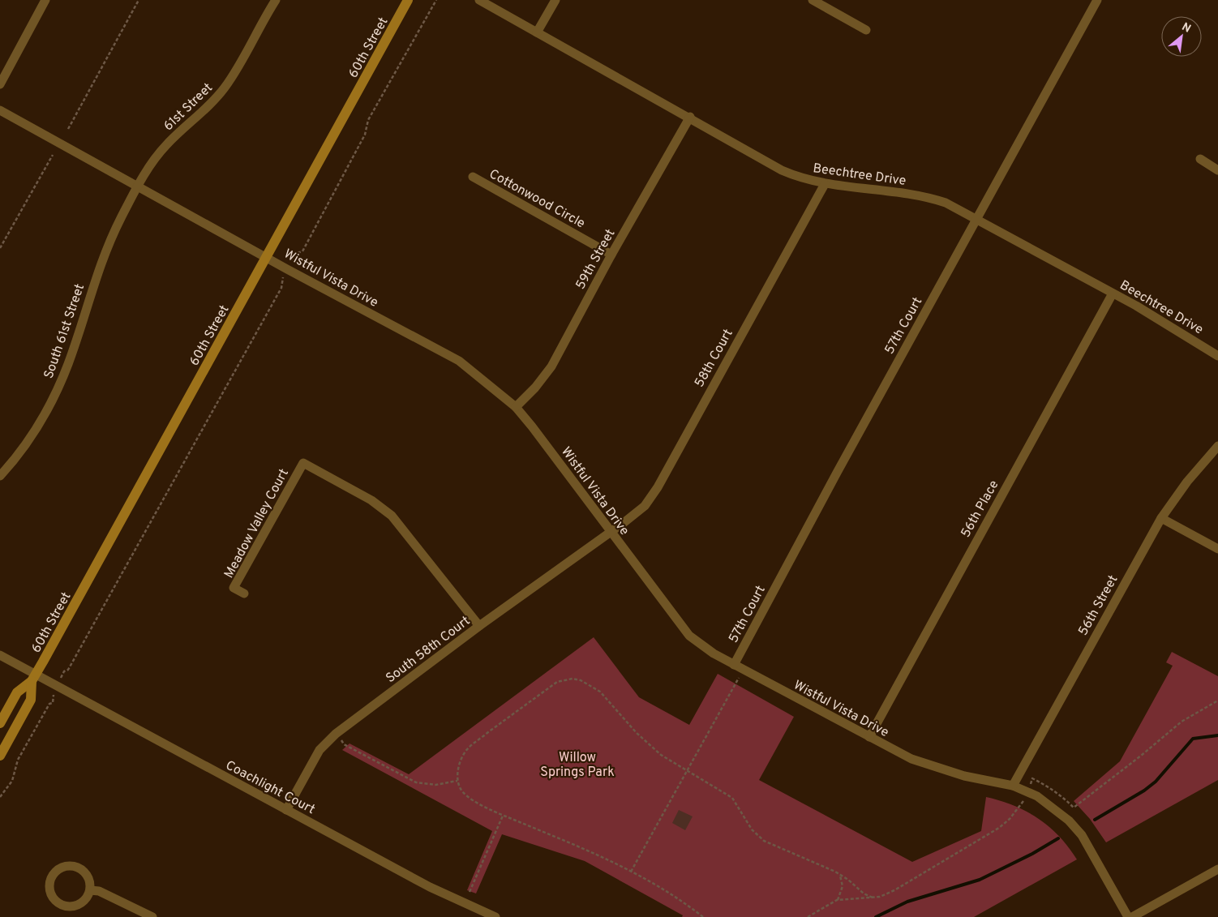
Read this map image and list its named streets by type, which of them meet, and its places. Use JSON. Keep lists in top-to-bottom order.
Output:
{
  "streets": {
    "street": [
      "60th Street",
      "61st Street",
      "Beechtree Drive",
      "Cottonwood Circle",
      "59th Street",
      "Wistful Vista Drive",
      "57th Court",
      "South 61st Street",
      "58th Court",
      "56th Place",
      "Meadow Valley Court",
      "56th Street",
      "South 58th Court",
      "Coachlight Court"
    ]
  },
  "crossings": [
    ["60th Street", "Wistful Vista Drive"],
    ["60th Street", "Coachlight Court"],
    ["61st Street", "Wistful Vista Drive"],
    ["61st Street", "South 61st Street"],
    ["Beechtree Drive", "59th Street"],
    ["Beechtree Drive", "57th Court"],
    ["Beechtree Drive", "58th Court"],
    ["Beechtree Drive", "56th Place"],
    ["Cottonwood Circle", "59th Street"],
    ["59th Street", "Wistful Vista Drive"],
    ["Wistful Vista Drive", "57th Court"],
    ["Wistful Vista Drive", "South 61st Street"],
    ["Wistful Vista Drive", "58th Court"],
    ["Wistful Vista Drive", "56th Place"],
    ["Wistful Vista Drive", "56th Street"],
    ["Wistful Vista Drive", "South 58th Court"],
    ["58th Court", "South 58th Court"],
    ["Meadow Valley Court", "South 58th Court"],
    ["South 58th Court", "Coachlight Court"]
  ],
  "parks": ["Willow Springs Park"],
  "north": "top right"
}
